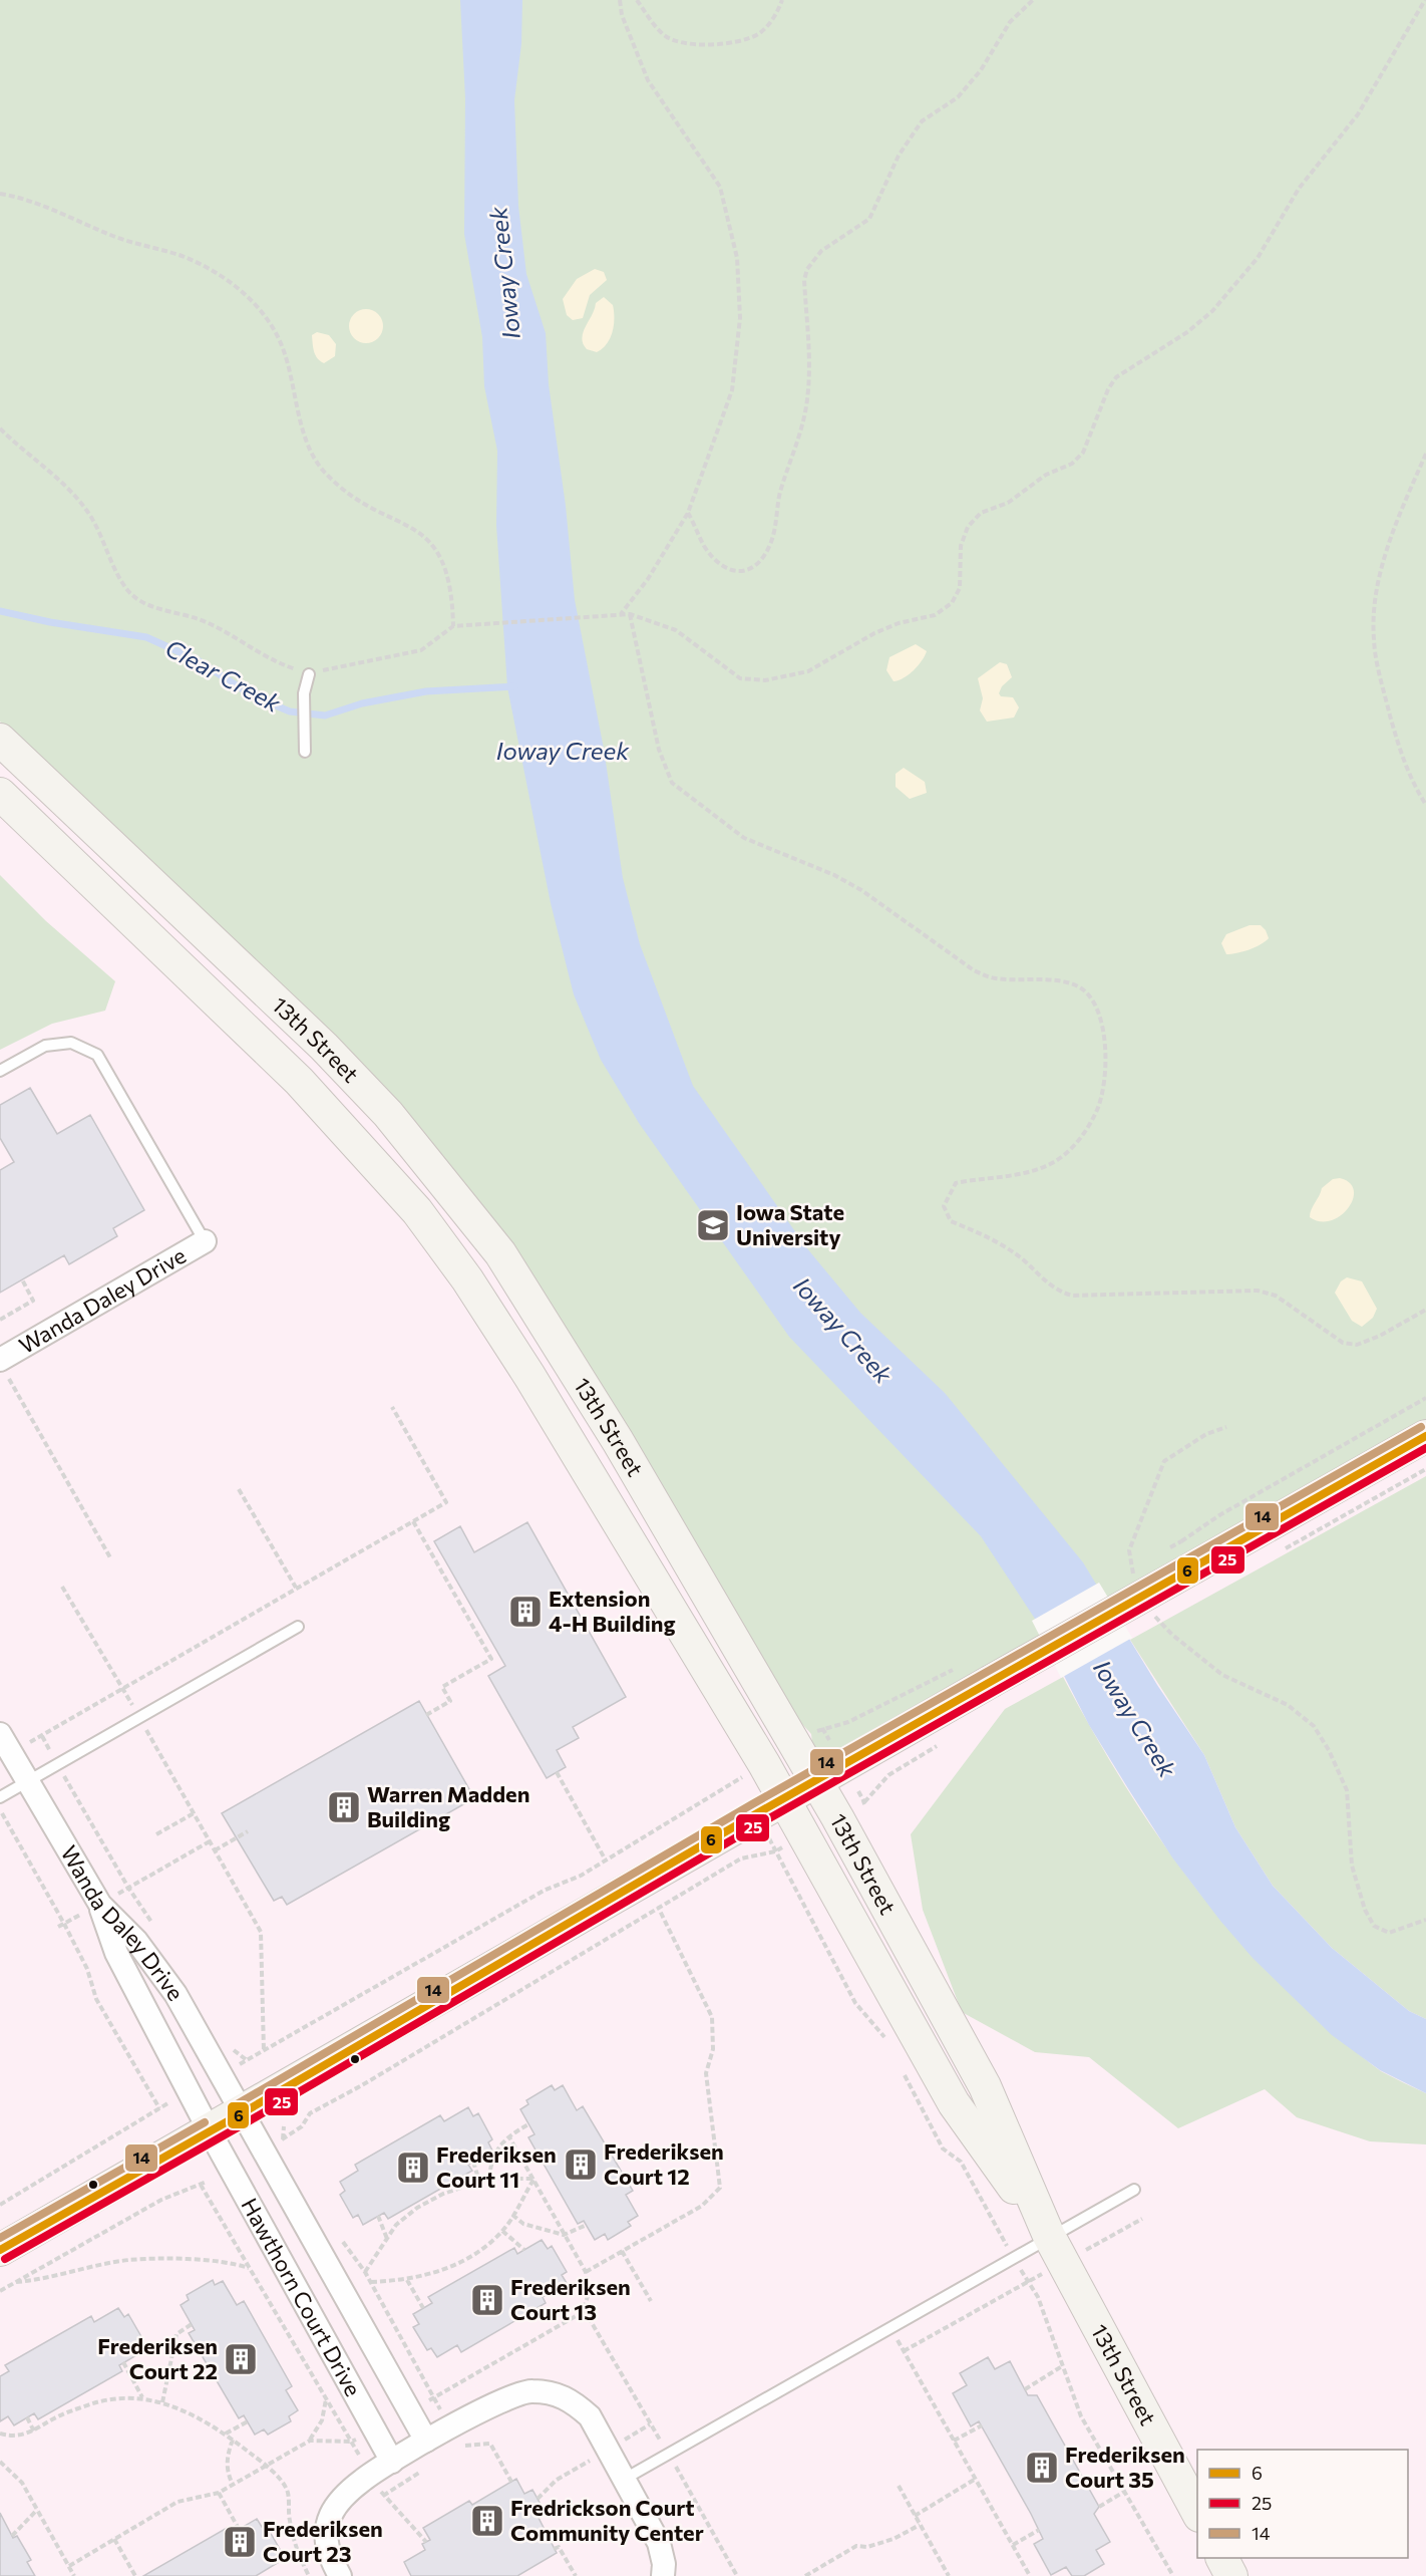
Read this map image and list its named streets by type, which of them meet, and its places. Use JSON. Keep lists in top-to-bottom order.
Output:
{
  "streets": {
    "main road": ["13th Street"],
    "street": ["Wanda Daley Drive", "Hawthorn Court Drive"]
  },
  "crossings": [
    ["Wanda Daley Drive", "Hawthorn Court Drive"]
  ],
  "water": ["Ioway Creek", "Clear Creek"],
  "places": {
    "school or university": ["Iowa State University"],
    "building": [
      "Extension 4-H Building",
      "Warren Madden Building",
      "Frederiksen Court 12",
      "Frederiksen Court 11",
      "Frederiksen Court 13",
      "Frederiksen Court 22",
      "Frederiksen Court 35",
      "Fredrickson Court Community Center",
      "Frederiksen Court 23"
    ]
  },
  "lines": ["transit line 14", "transit line 6", "transit line 25"],
  "legend": ["6", "25", "14"]
}
